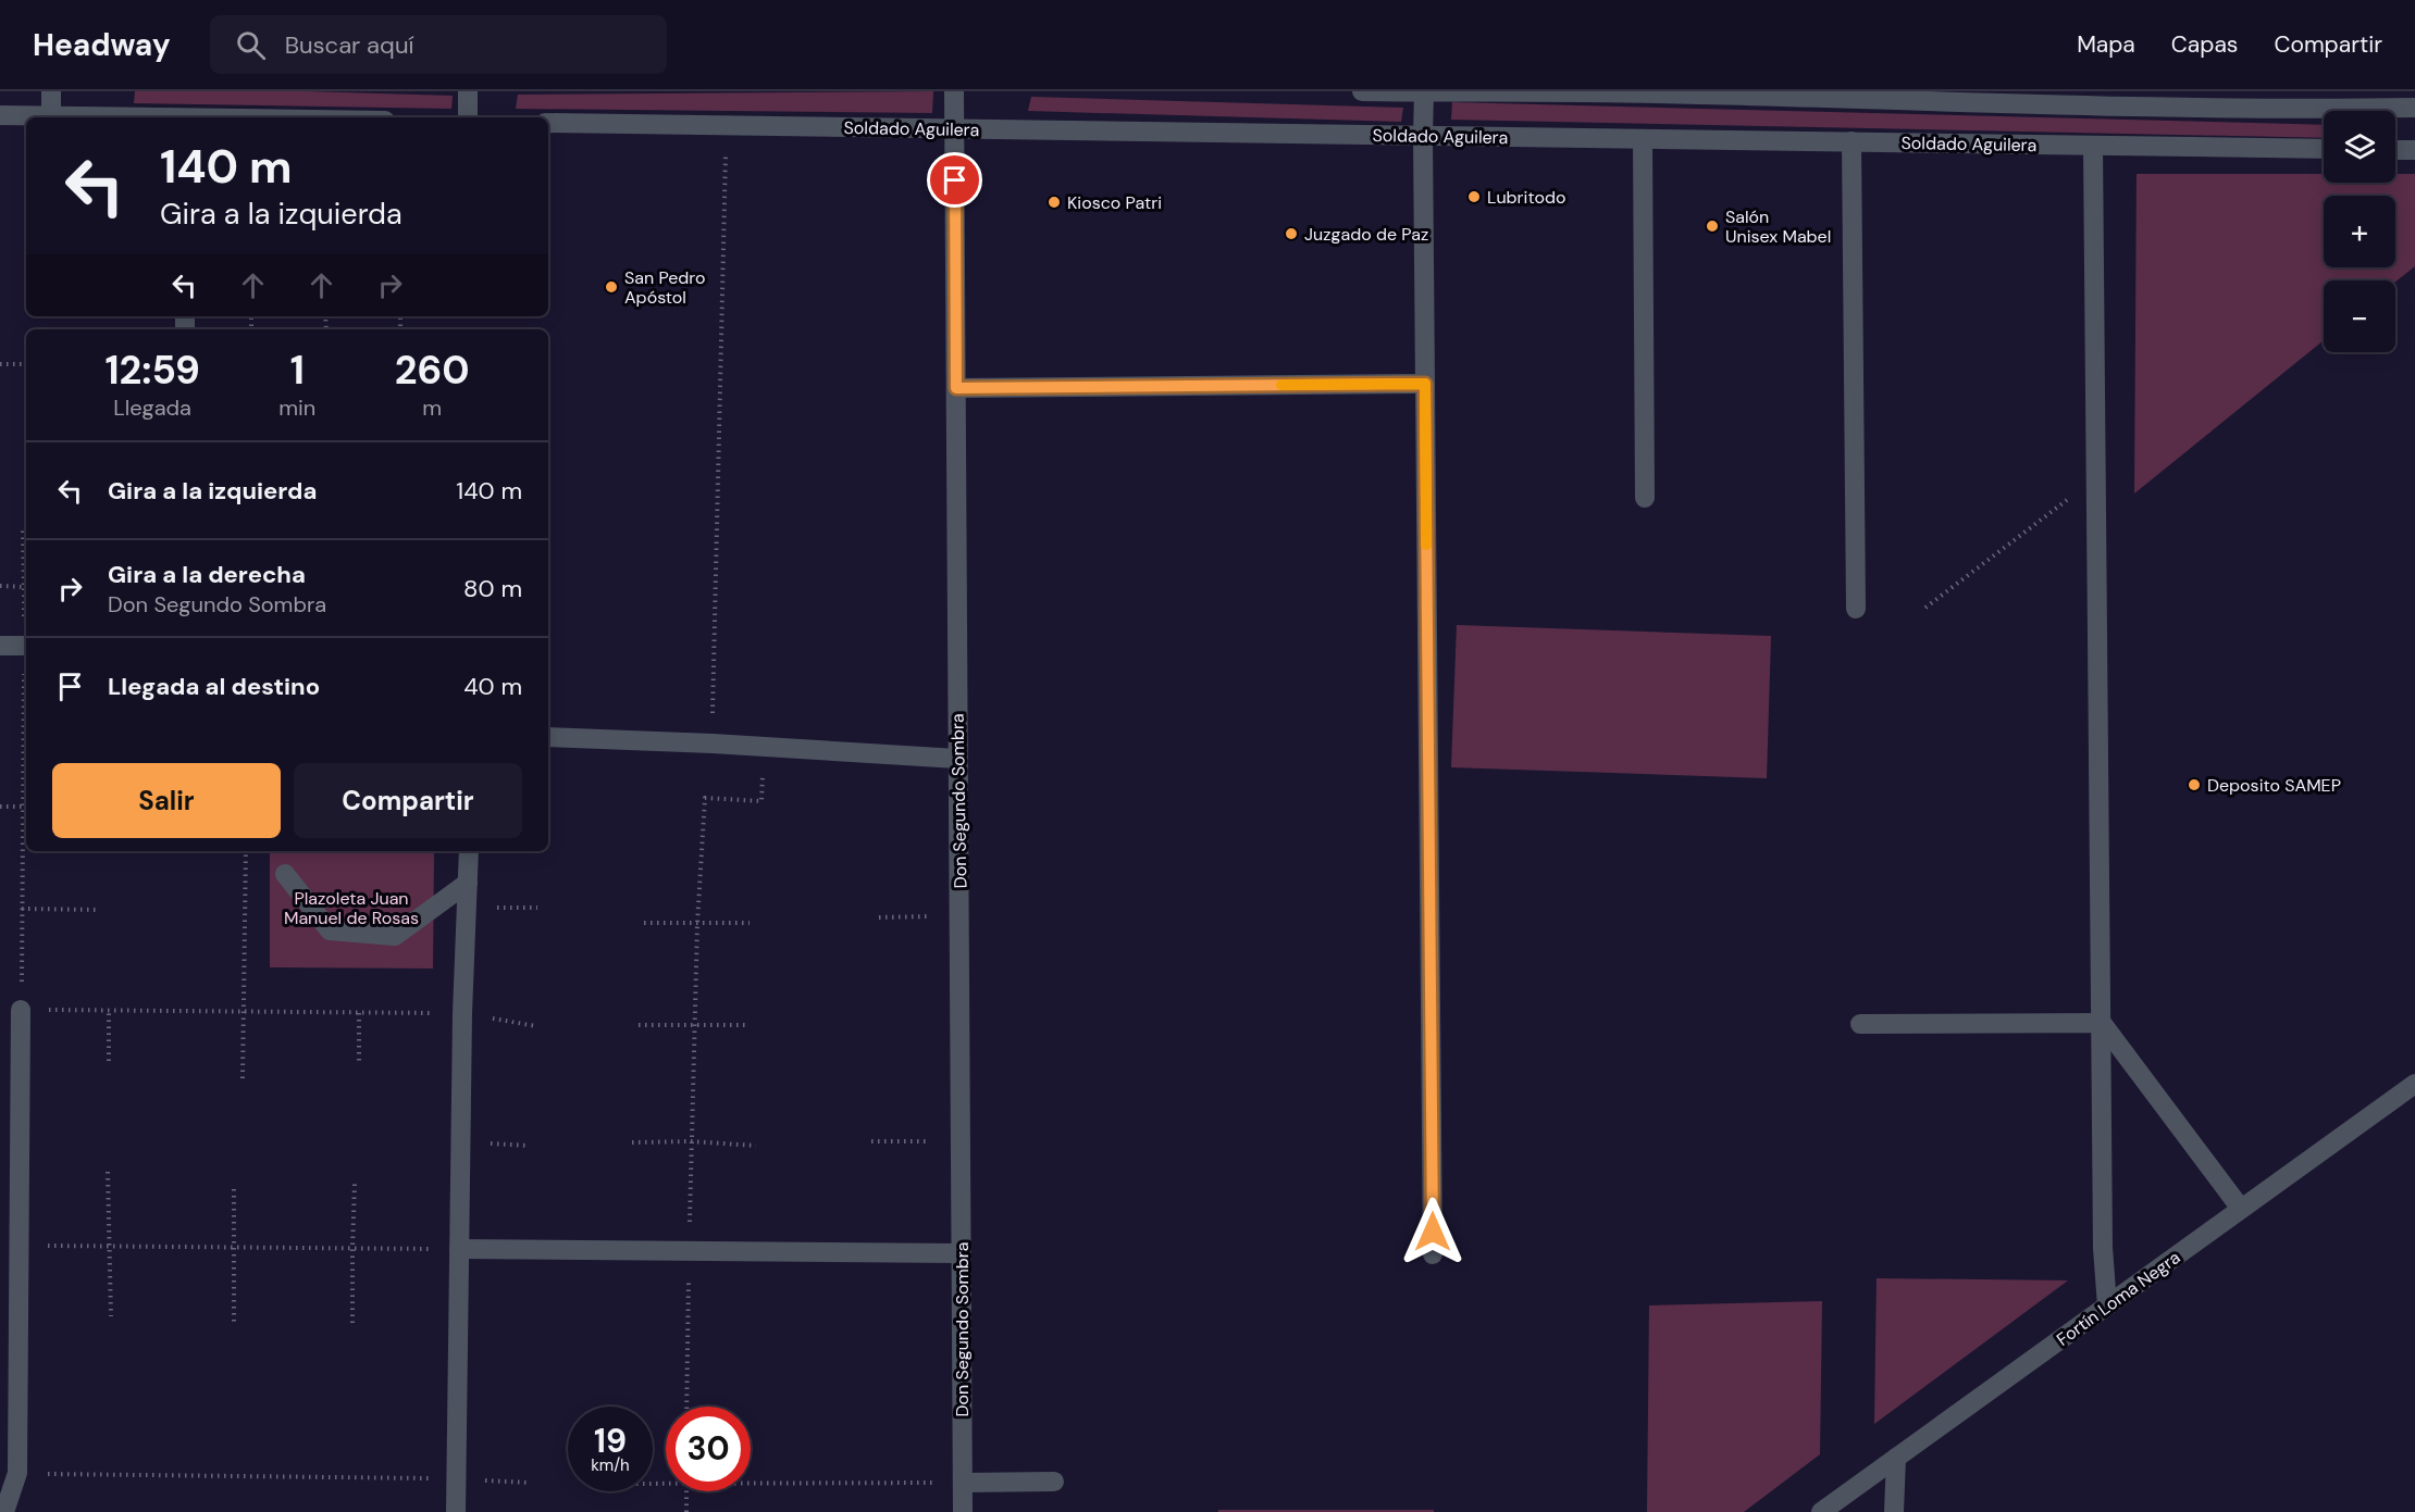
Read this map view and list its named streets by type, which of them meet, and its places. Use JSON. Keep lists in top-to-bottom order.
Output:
{
  "streets": {
    "street": ["Soldado Aguilera", "Don Segundo Sombra", "Fortín Loma Negra"]
  },
  "crossings": [
    ["Soldado Aguilera", "Don Segundo Sombra"]
  ],
  "parks": ["Plazoleta Juan Manuel de Rosas"],
  "places": [
    "Lubritodo",
    "Kiosco Patri",
    "Salón Unisex Mabel",
    "Juzgado de Paz",
    "San Pedro Apóstol",
    "Deposito SAMEP"
  ],
  "page": {
    "header": "Headway",
    "search": "Buscar aquí",
    "nav": ["Mapa", "Capas", "Compartir"],
    "map_buttons": ["+", "−"],
    "turn": ["140 m", "Gira a la izquierda"],
    "eta": [
      "12:59",
      "Llegada",
      "1",
      "min",
      "260",
      "m"
    ],
    "list": [
      {
        "name": "Gira a la izquierda",
        "value": "140 m"
      },
      {
        "name": "Gira a la derecha",
        "note": "Don Segundo Sombra",
        "value": "80 m"
      },
      {
        "name": "Llegada al destino",
        "value": "40 m"
      }
    ],
    "buttons": ["Salir", "Compartir"],
    "speed": "19 km/h",
    "limit": "30"
  }
}
